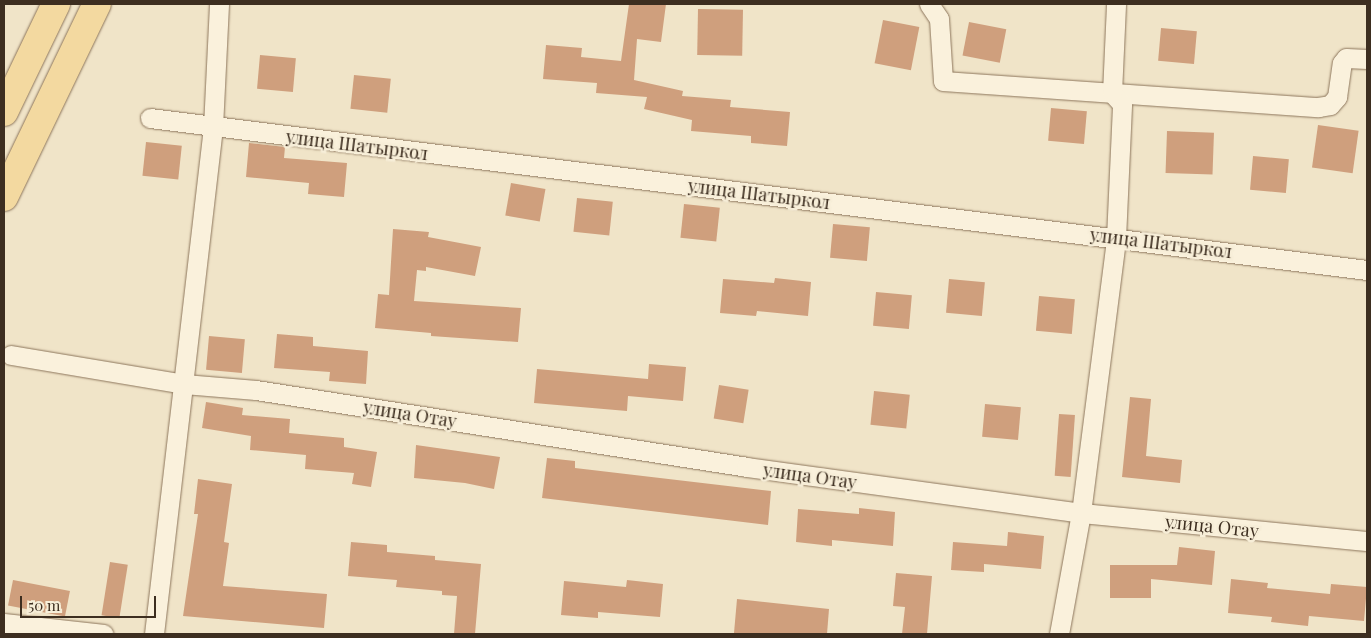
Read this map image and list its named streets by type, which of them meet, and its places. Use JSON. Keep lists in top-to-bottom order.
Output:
{
  "streets": {
    "street": ["улица Шатыркол", "улица Отау"]
  },
  "scale_bar": "50 m"
}
